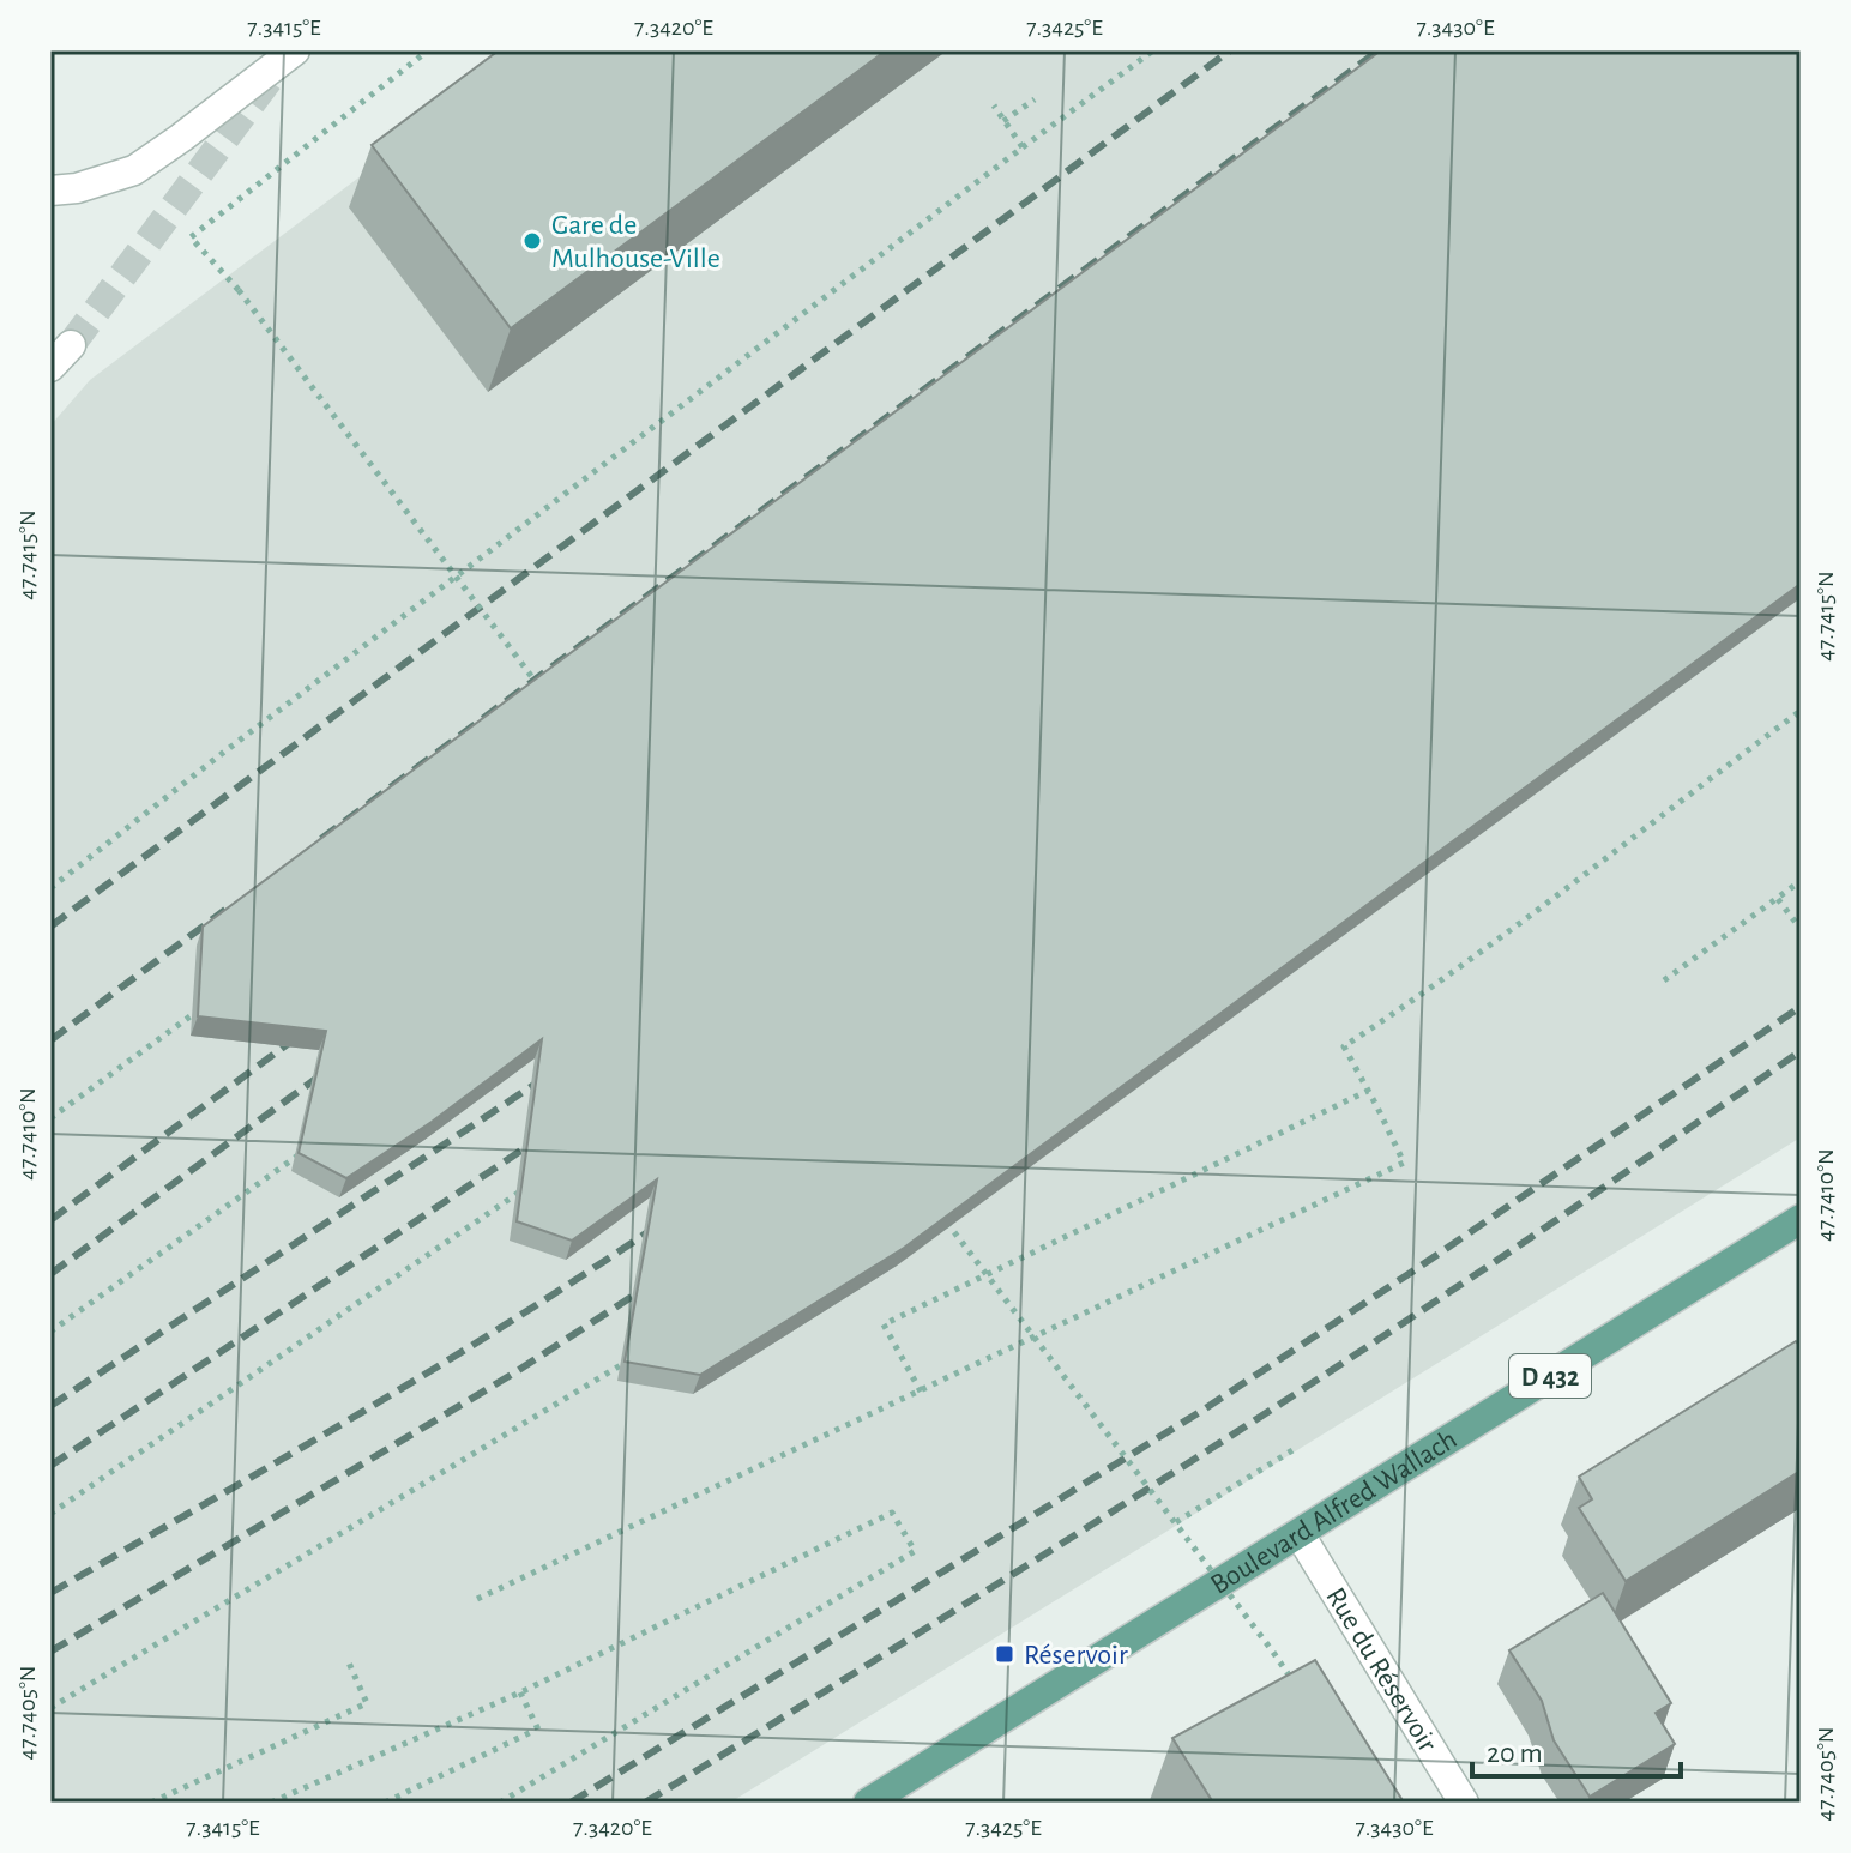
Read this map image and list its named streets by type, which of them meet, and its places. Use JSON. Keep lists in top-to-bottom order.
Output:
{
  "streets": {
    "main road": ["D 432", "Boulevard Alfred Wallach"],
    "street": ["Rue du Réservoir"]
  },
  "crossings": [
    ["Boulevard Alfred Wallach", "Rue du Réservoir"]
  ],
  "places": {
    "other": ["Gare de Mulhouse-Ville"],
    "transit": ["Réservoir"]
  },
  "scale_bar": "20 m",
  "coordinates": [
    "7.3415°E",
    "7.3420°E",
    "7.3425°E",
    "7.3430°E",
    "47.7415°N",
    "47.7410°N",
    "47.7405°N"
  ]
}
